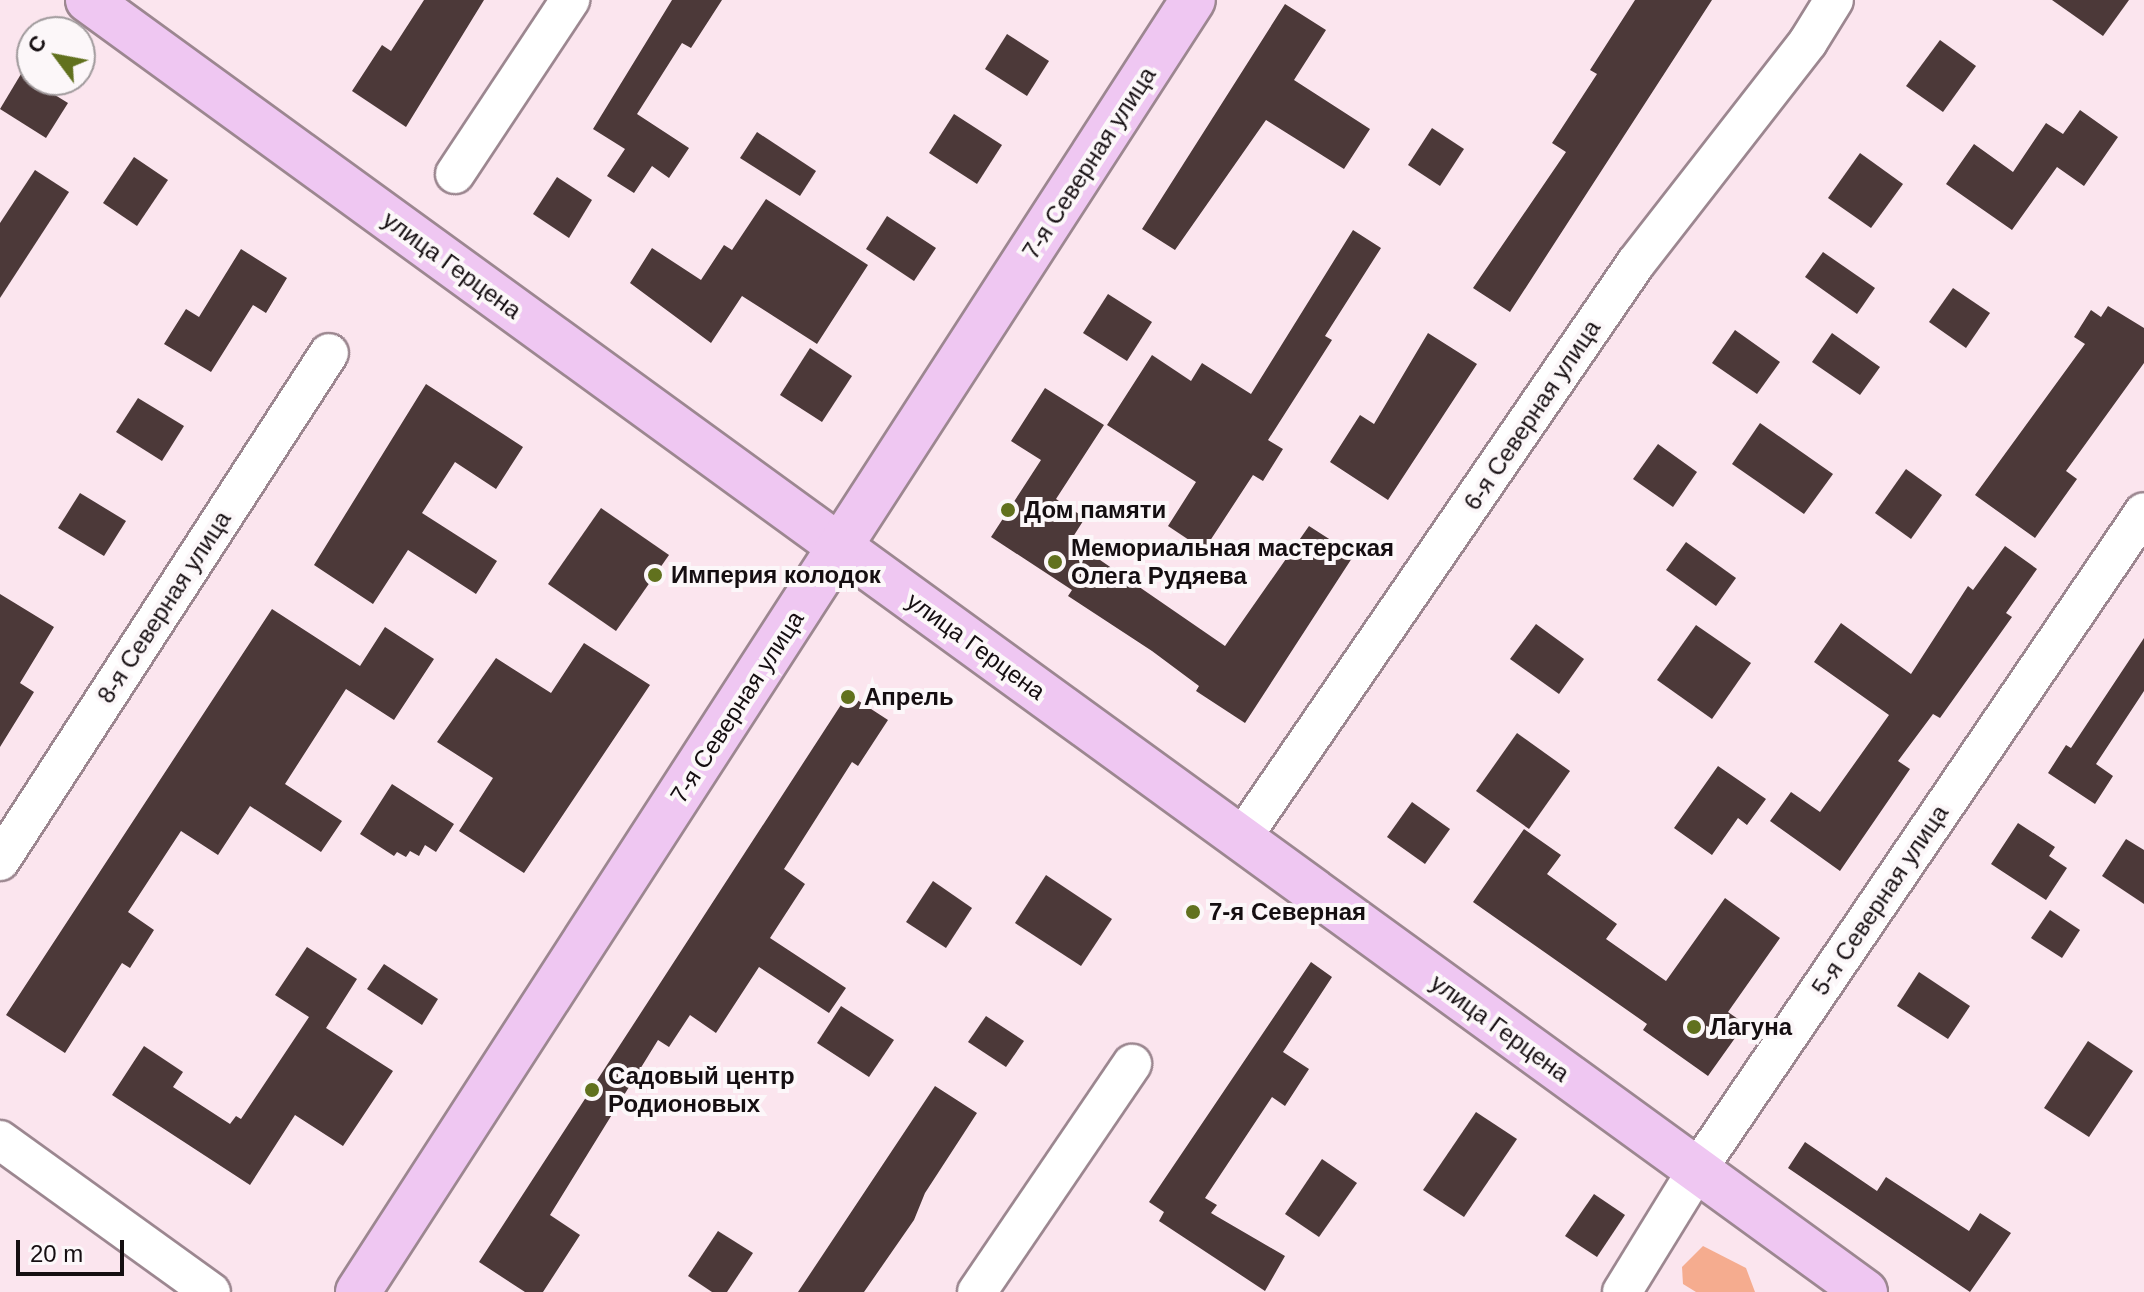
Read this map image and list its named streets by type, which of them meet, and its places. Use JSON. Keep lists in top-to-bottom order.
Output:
{
  "streets": {
    "main road": ["7-я Северная улица", "улица Герцена"],
    "street": ["6-я Северная улица", "8-я Северная улица", "5-я Северная улица"]
  },
  "crossings": [
    ["7-я Северная улица", "улица Герцена"],
    ["улица Герцена", "6-я Северная улица"],
    ["улица Герцена", "5-я Северная улица"]
  ],
  "places": [
    "Дом памяти",
    "Мемориальная мастерская Олега Рудяева",
    "Империя колодок",
    "Апрель",
    "7-я Северная",
    "Лагуна",
    "Садовый центр Родионовых"
  ],
  "scale_bar": "20 m",
  "north": "top left"
}
